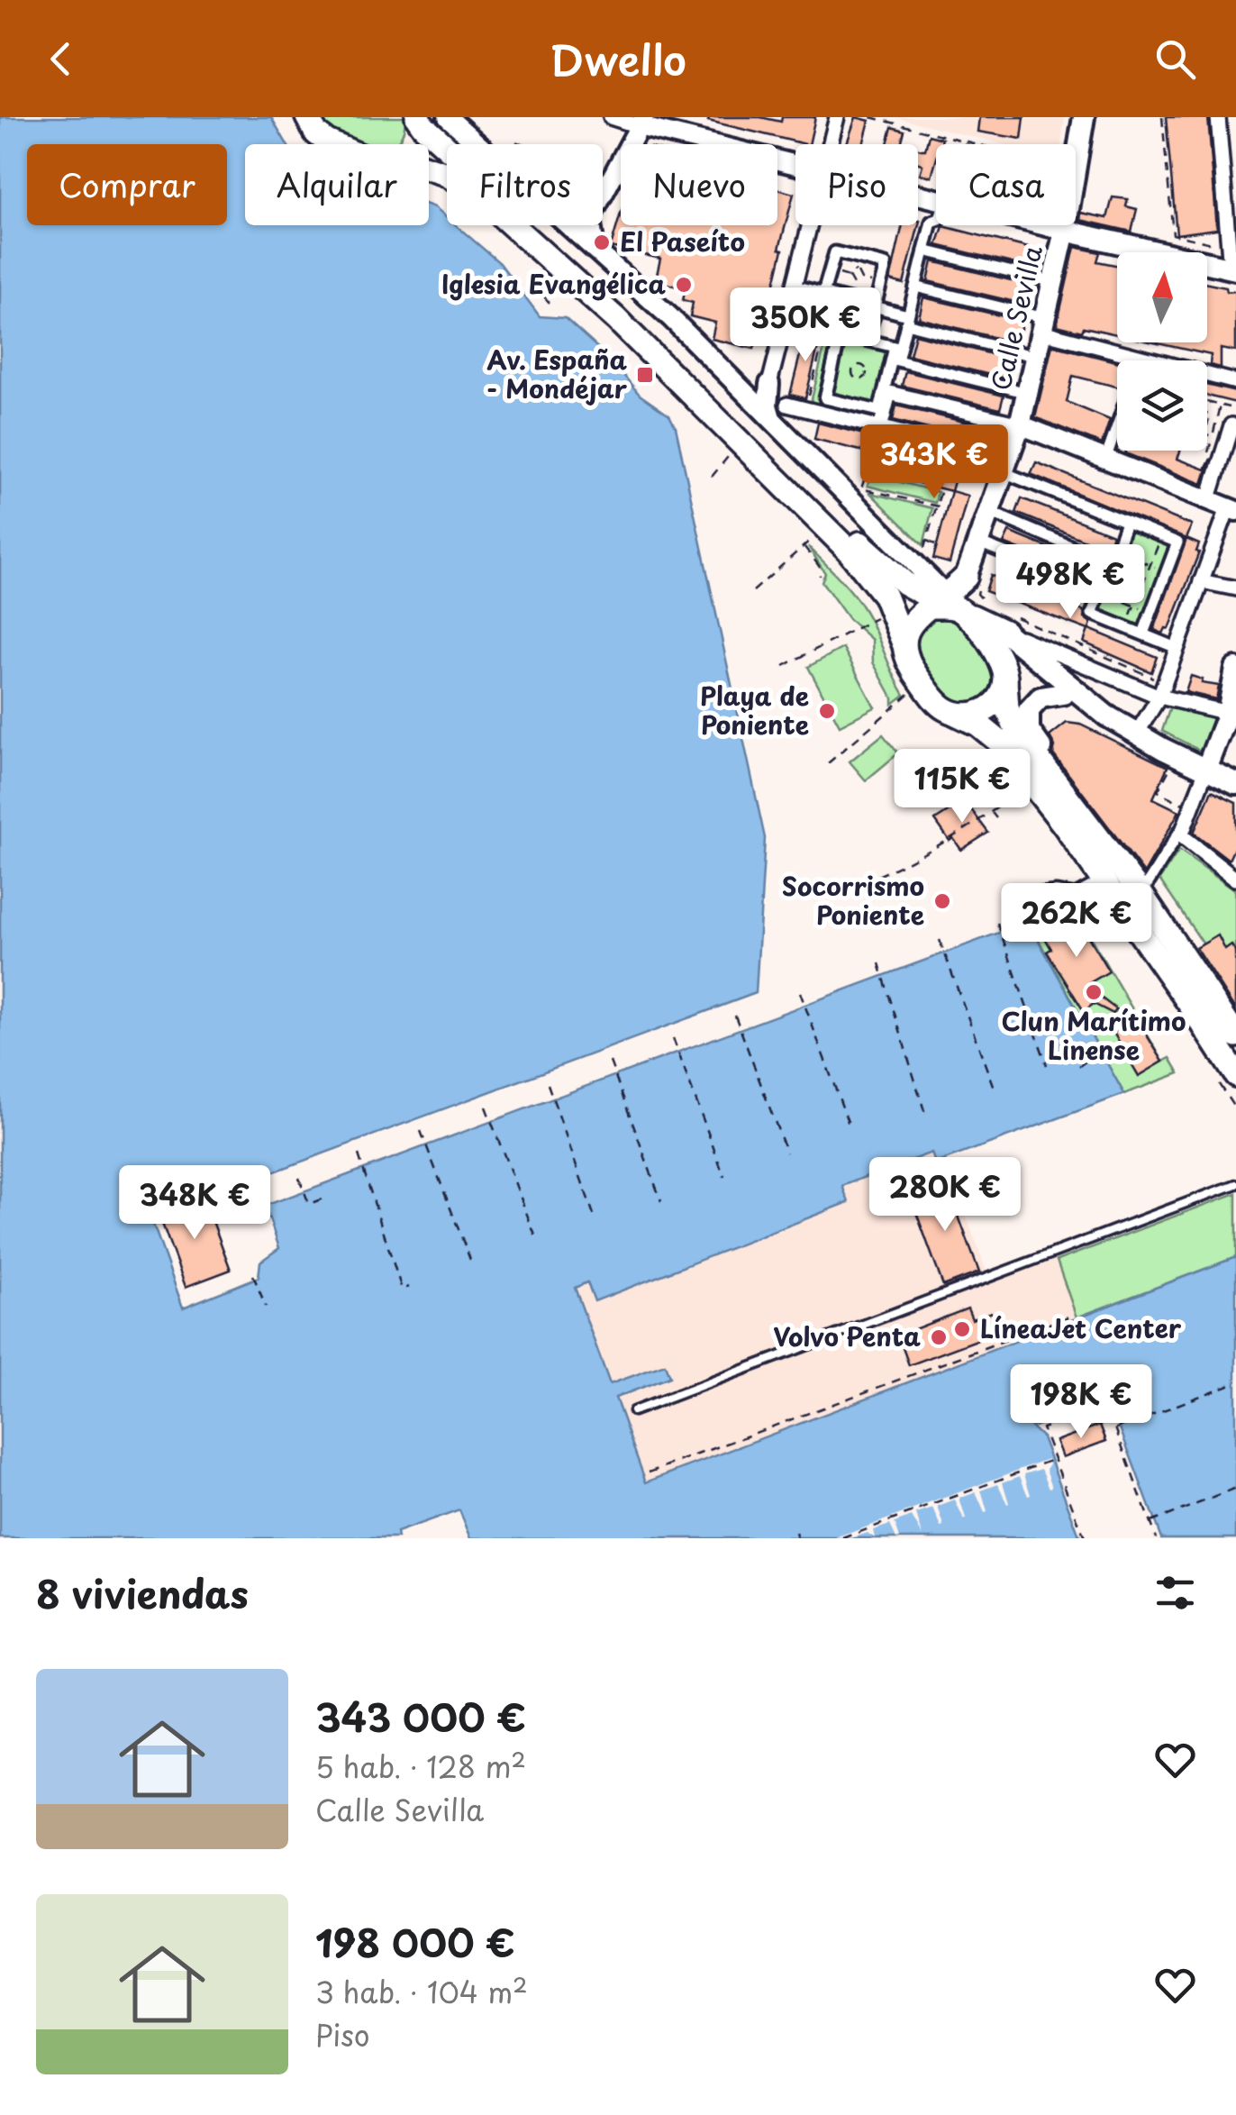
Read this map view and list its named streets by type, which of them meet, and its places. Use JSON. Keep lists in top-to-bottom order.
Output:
{
  "streets": {
    "main road": ["Calle Sevilla"]
  },
  "places": {
    "other": [
      "El Paseíto",
      "Iglesia Evangélica",
      "Playa de Poniente",
      "Socorrismo Poniente",
      "Clun Marítimo Linense",
      "LíneaJet Center",
      "Volvo Penta"
    ],
    "transit": ["Av. España - Mondéjar"]
  },
  "north": "top",
  "page": {
    "header": "Dwello",
    "chip": [
      "Comprar",
      "Alquilar",
      "Filtros",
      "Nuevo",
      "Piso",
      "Casa"
    ],
    "price": [
      "350K €",
      "343K €",
      "498K €",
      "115K €",
      "262K €",
      "280K €",
      "348K €",
      "198K €"
    ],
    "heading": "8 viviendas",
    "list": [
      {
        "name": "343 000 €",
        "note": "5 hab. · 128 m² · Calle Sevilla"
      },
      {
        "name": "198 000 €",
        "note": "3 hab. · 104 m² · Piso"
      }
    ]
  }
}
